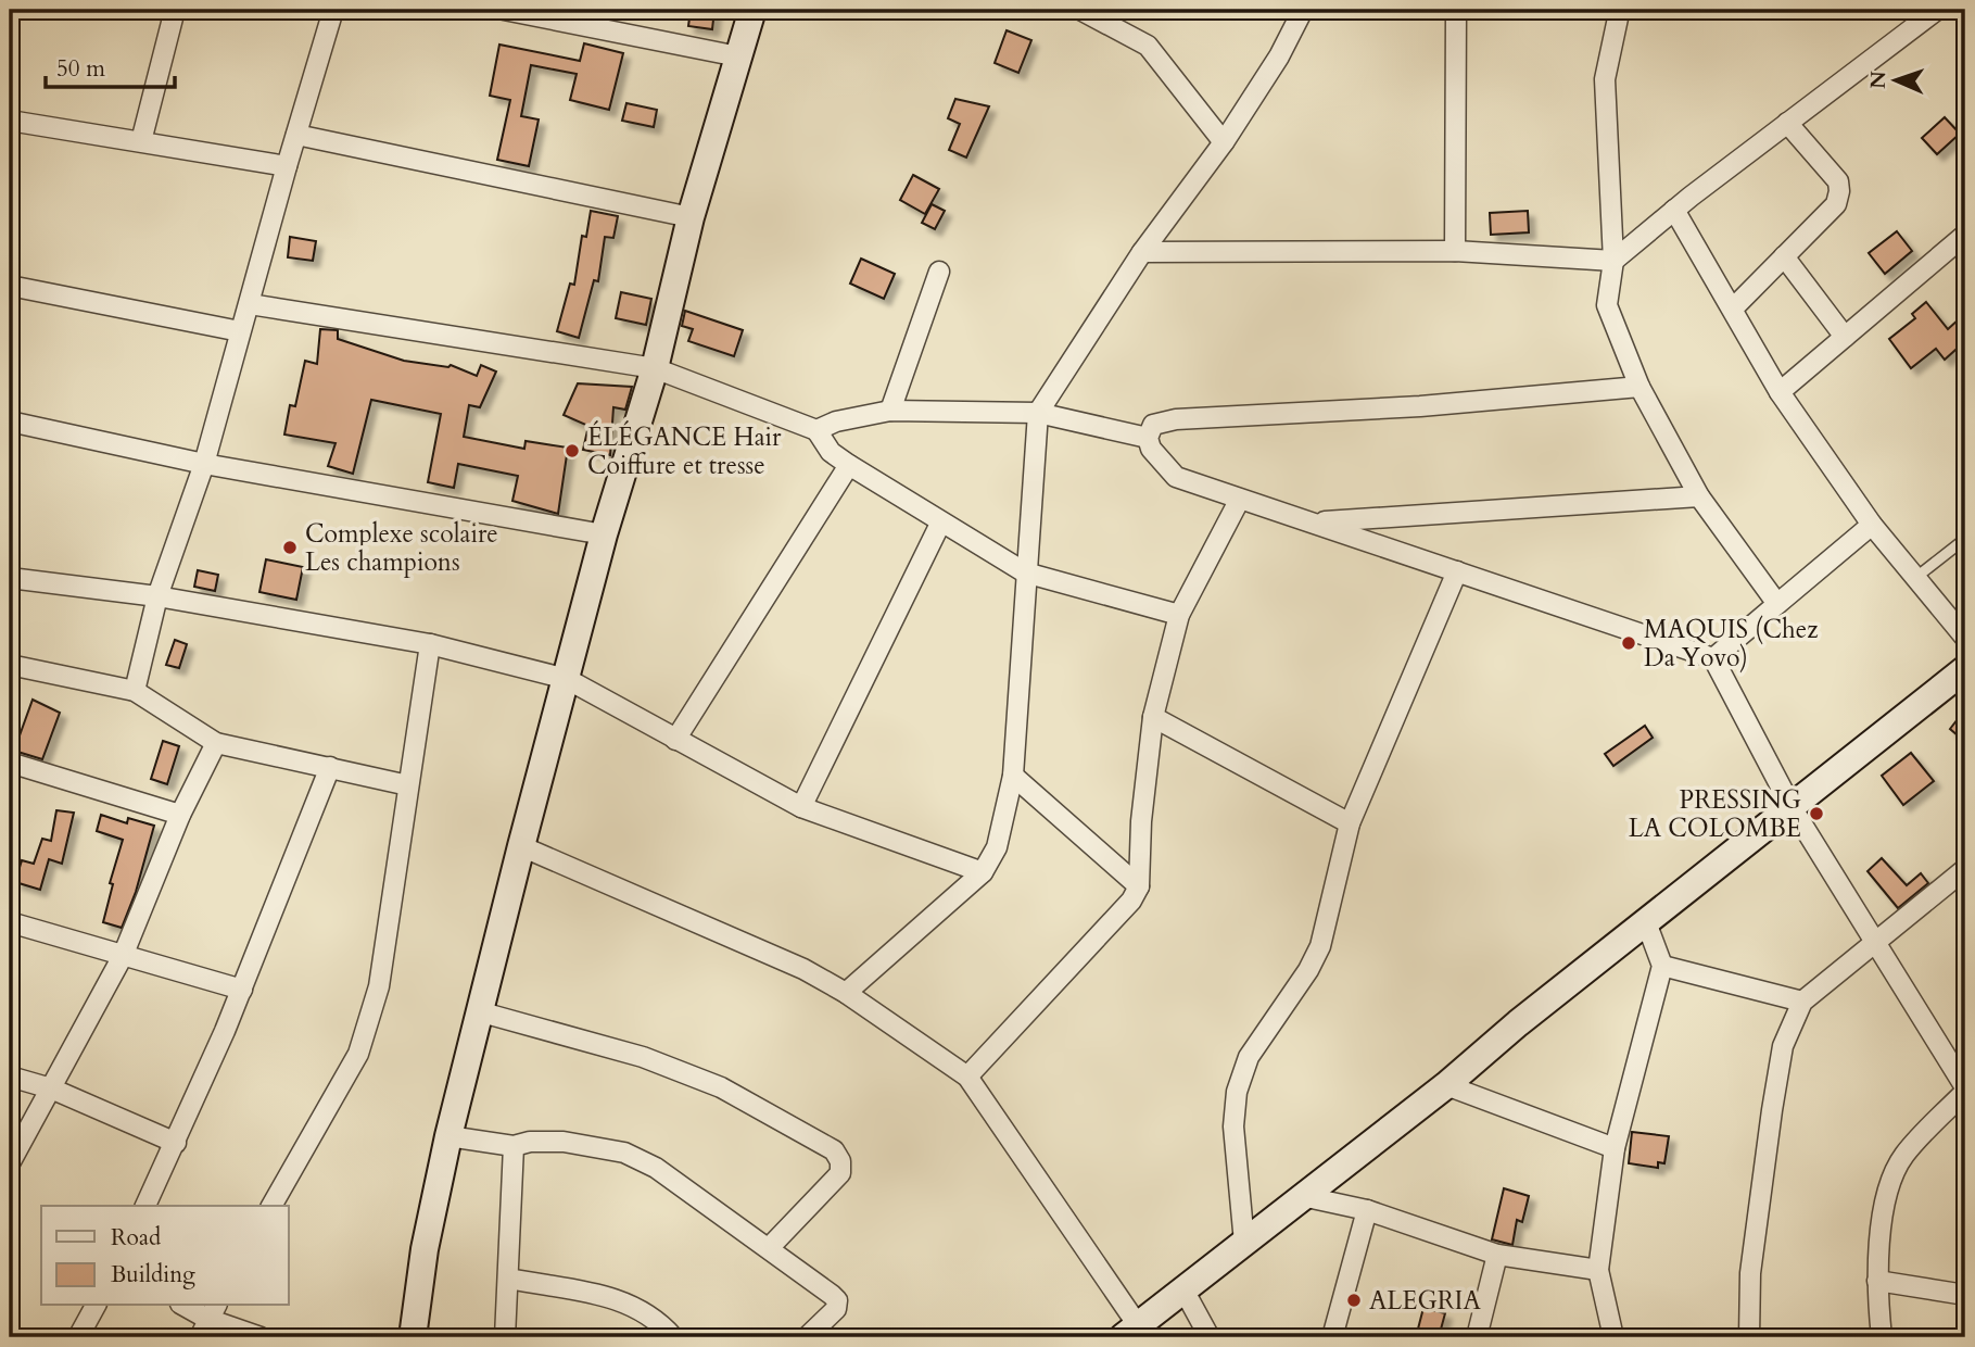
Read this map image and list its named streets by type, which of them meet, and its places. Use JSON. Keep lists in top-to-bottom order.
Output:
{
  "places": [
    "ÉLÉGANCE Hair Coiffure et tresse",
    "Complexe scolaire Les champions",
    "MAQUIS (Chez Da Yovo)",
    "PRESSING LA COLOMBE",
    "ALEGRIA"
  ],
  "legend": ["Road", "Building"],
  "scale_bar": "50 m",
  "north": "left"
}
